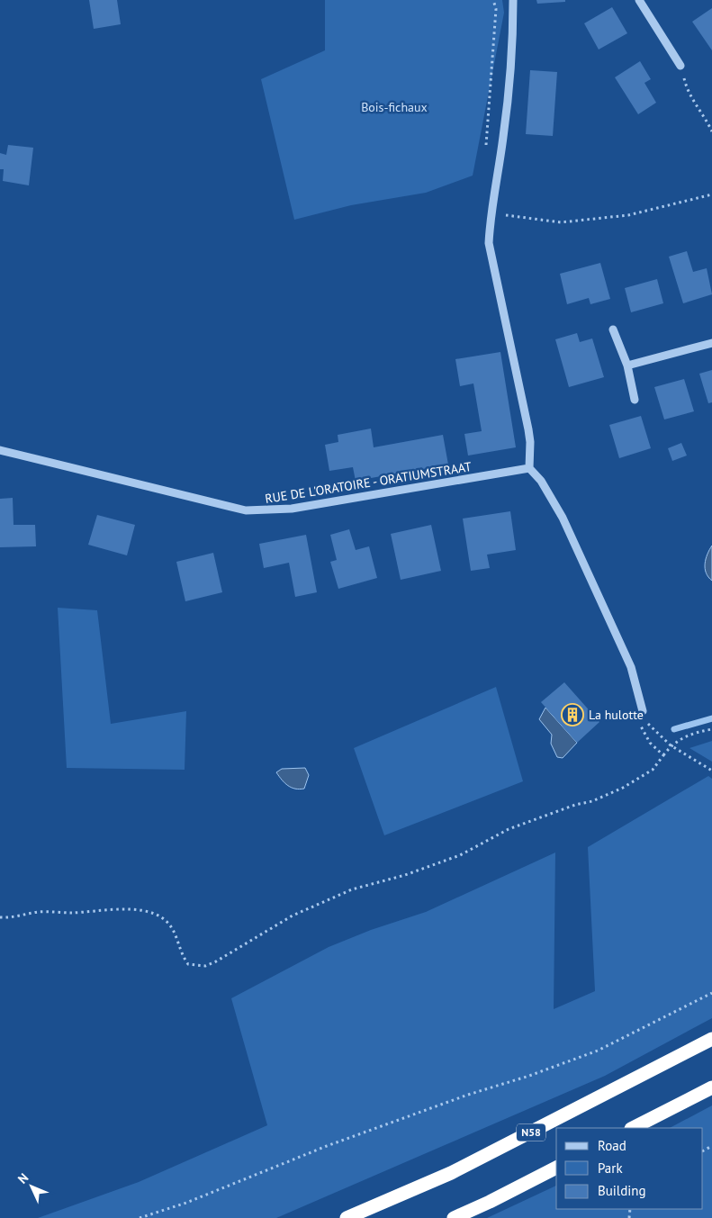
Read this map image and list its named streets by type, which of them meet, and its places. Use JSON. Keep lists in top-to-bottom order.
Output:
{
  "streets": {
    "highway": ["N58"],
    "street": ["RUE DE L'ORATOIRE - ORATIUMSTRAAT"]
  },
  "parks": ["Bois-fichaux"],
  "places": {
    "building": ["La hulotte"]
  },
  "legend": ["Road", "Park", "Building"],
  "north": "top left"
}
